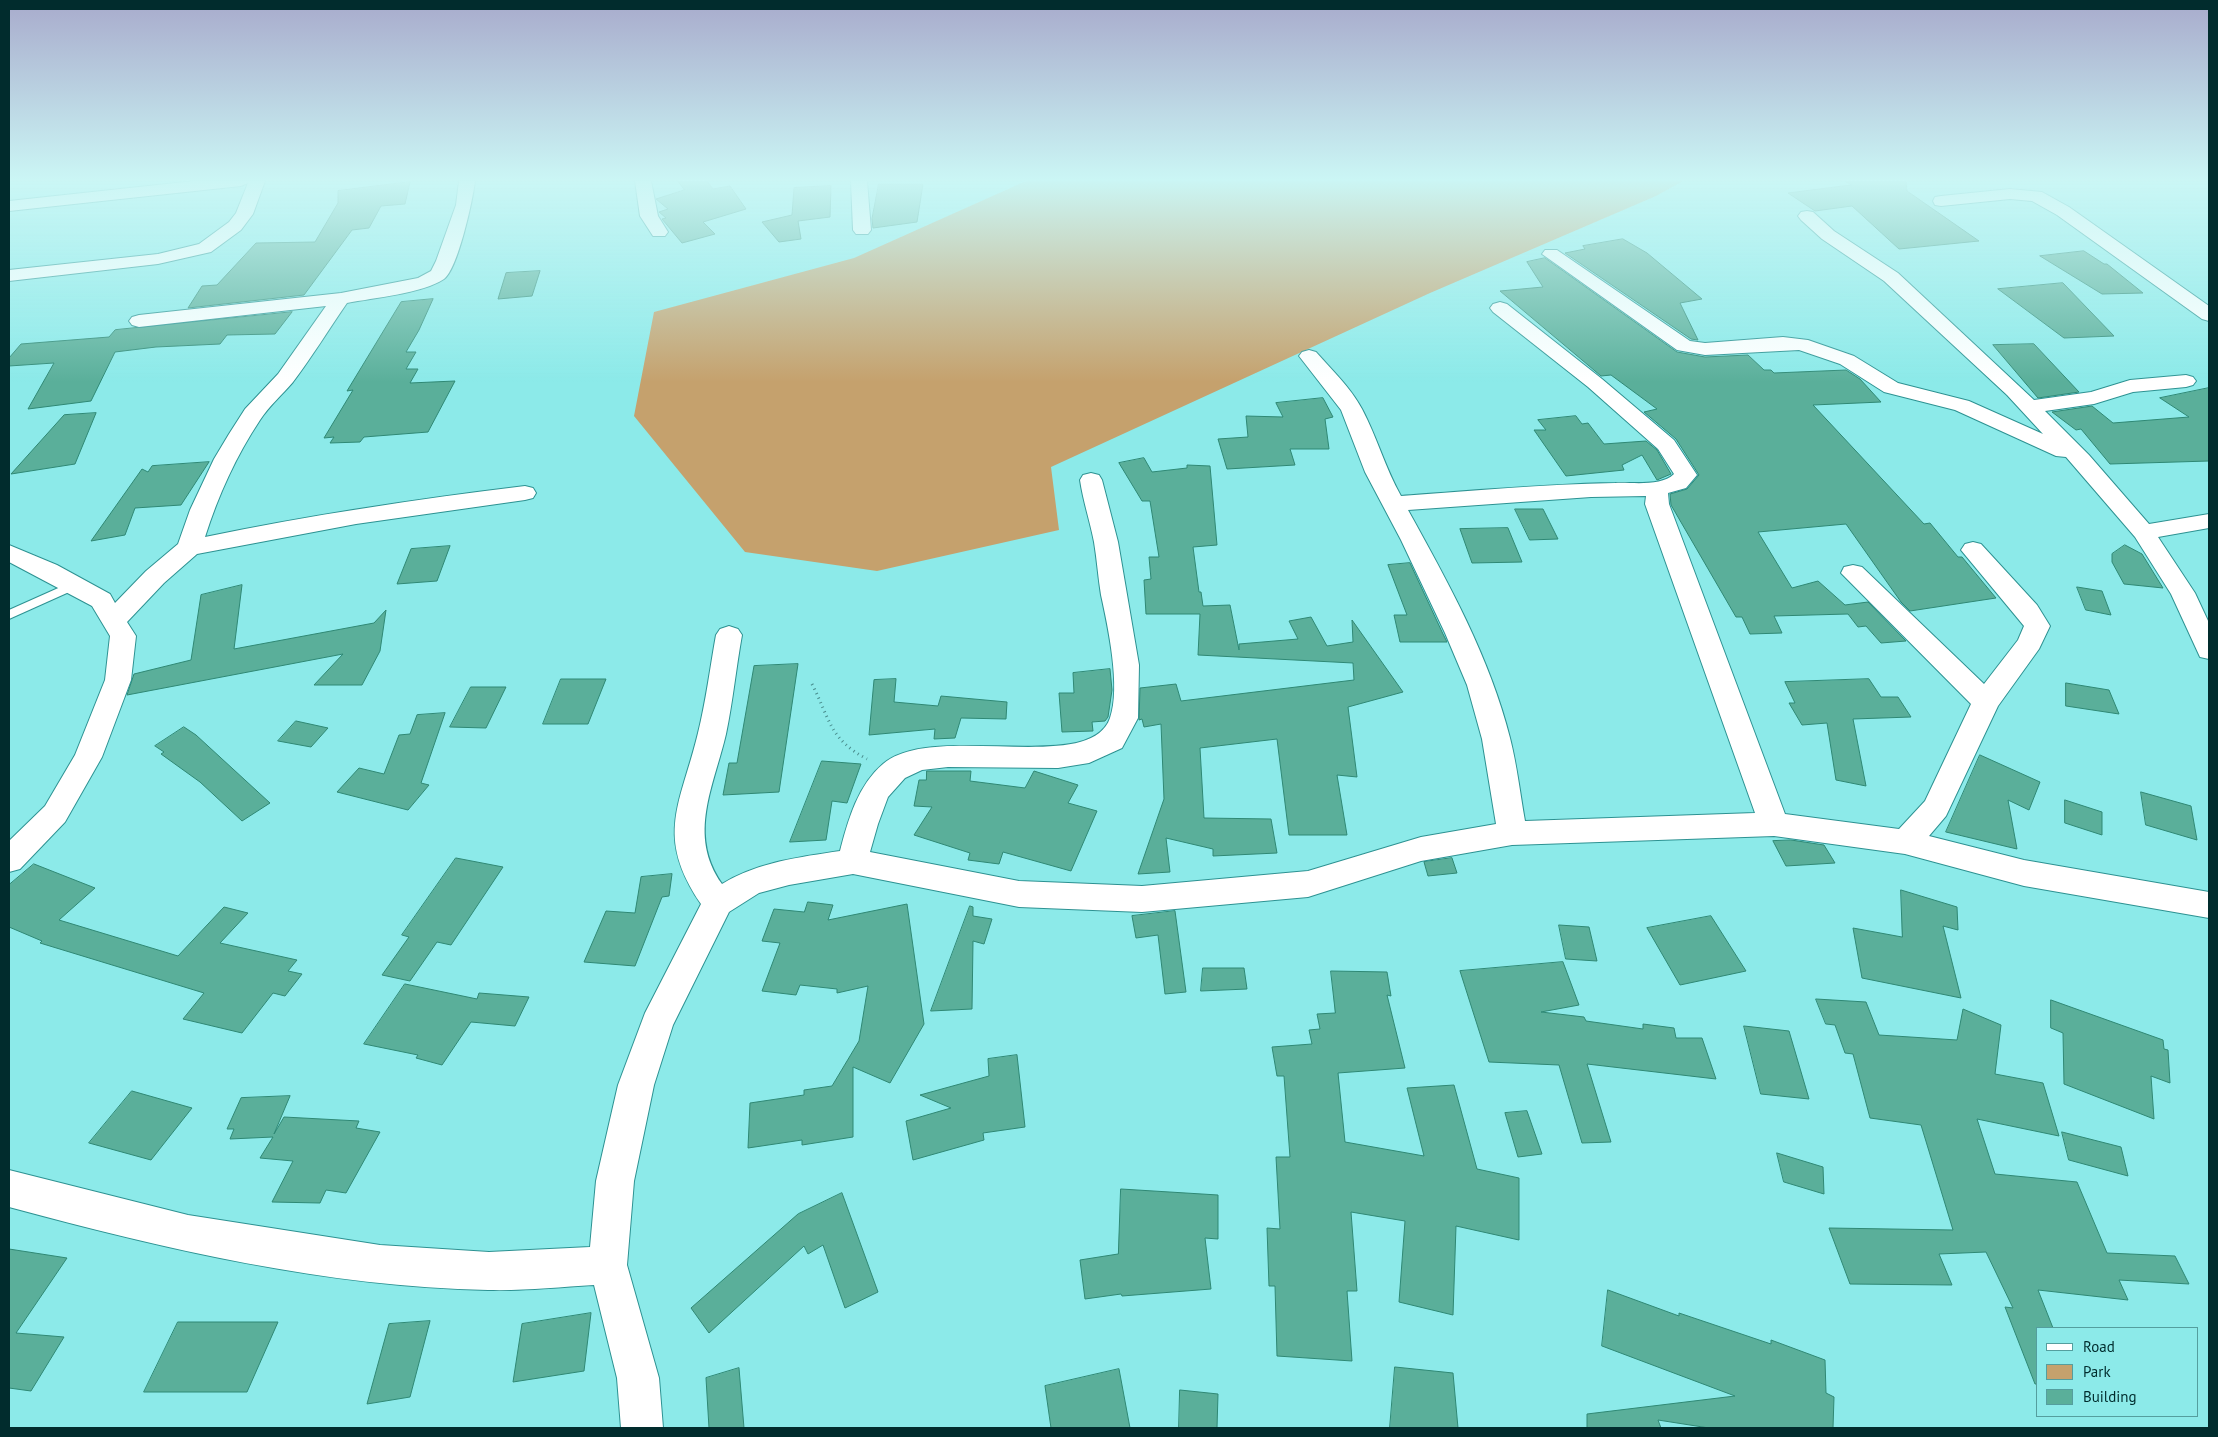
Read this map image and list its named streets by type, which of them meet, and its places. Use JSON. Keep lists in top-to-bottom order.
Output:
{
  "legend": ["Road", "Park", "Building"]
}
